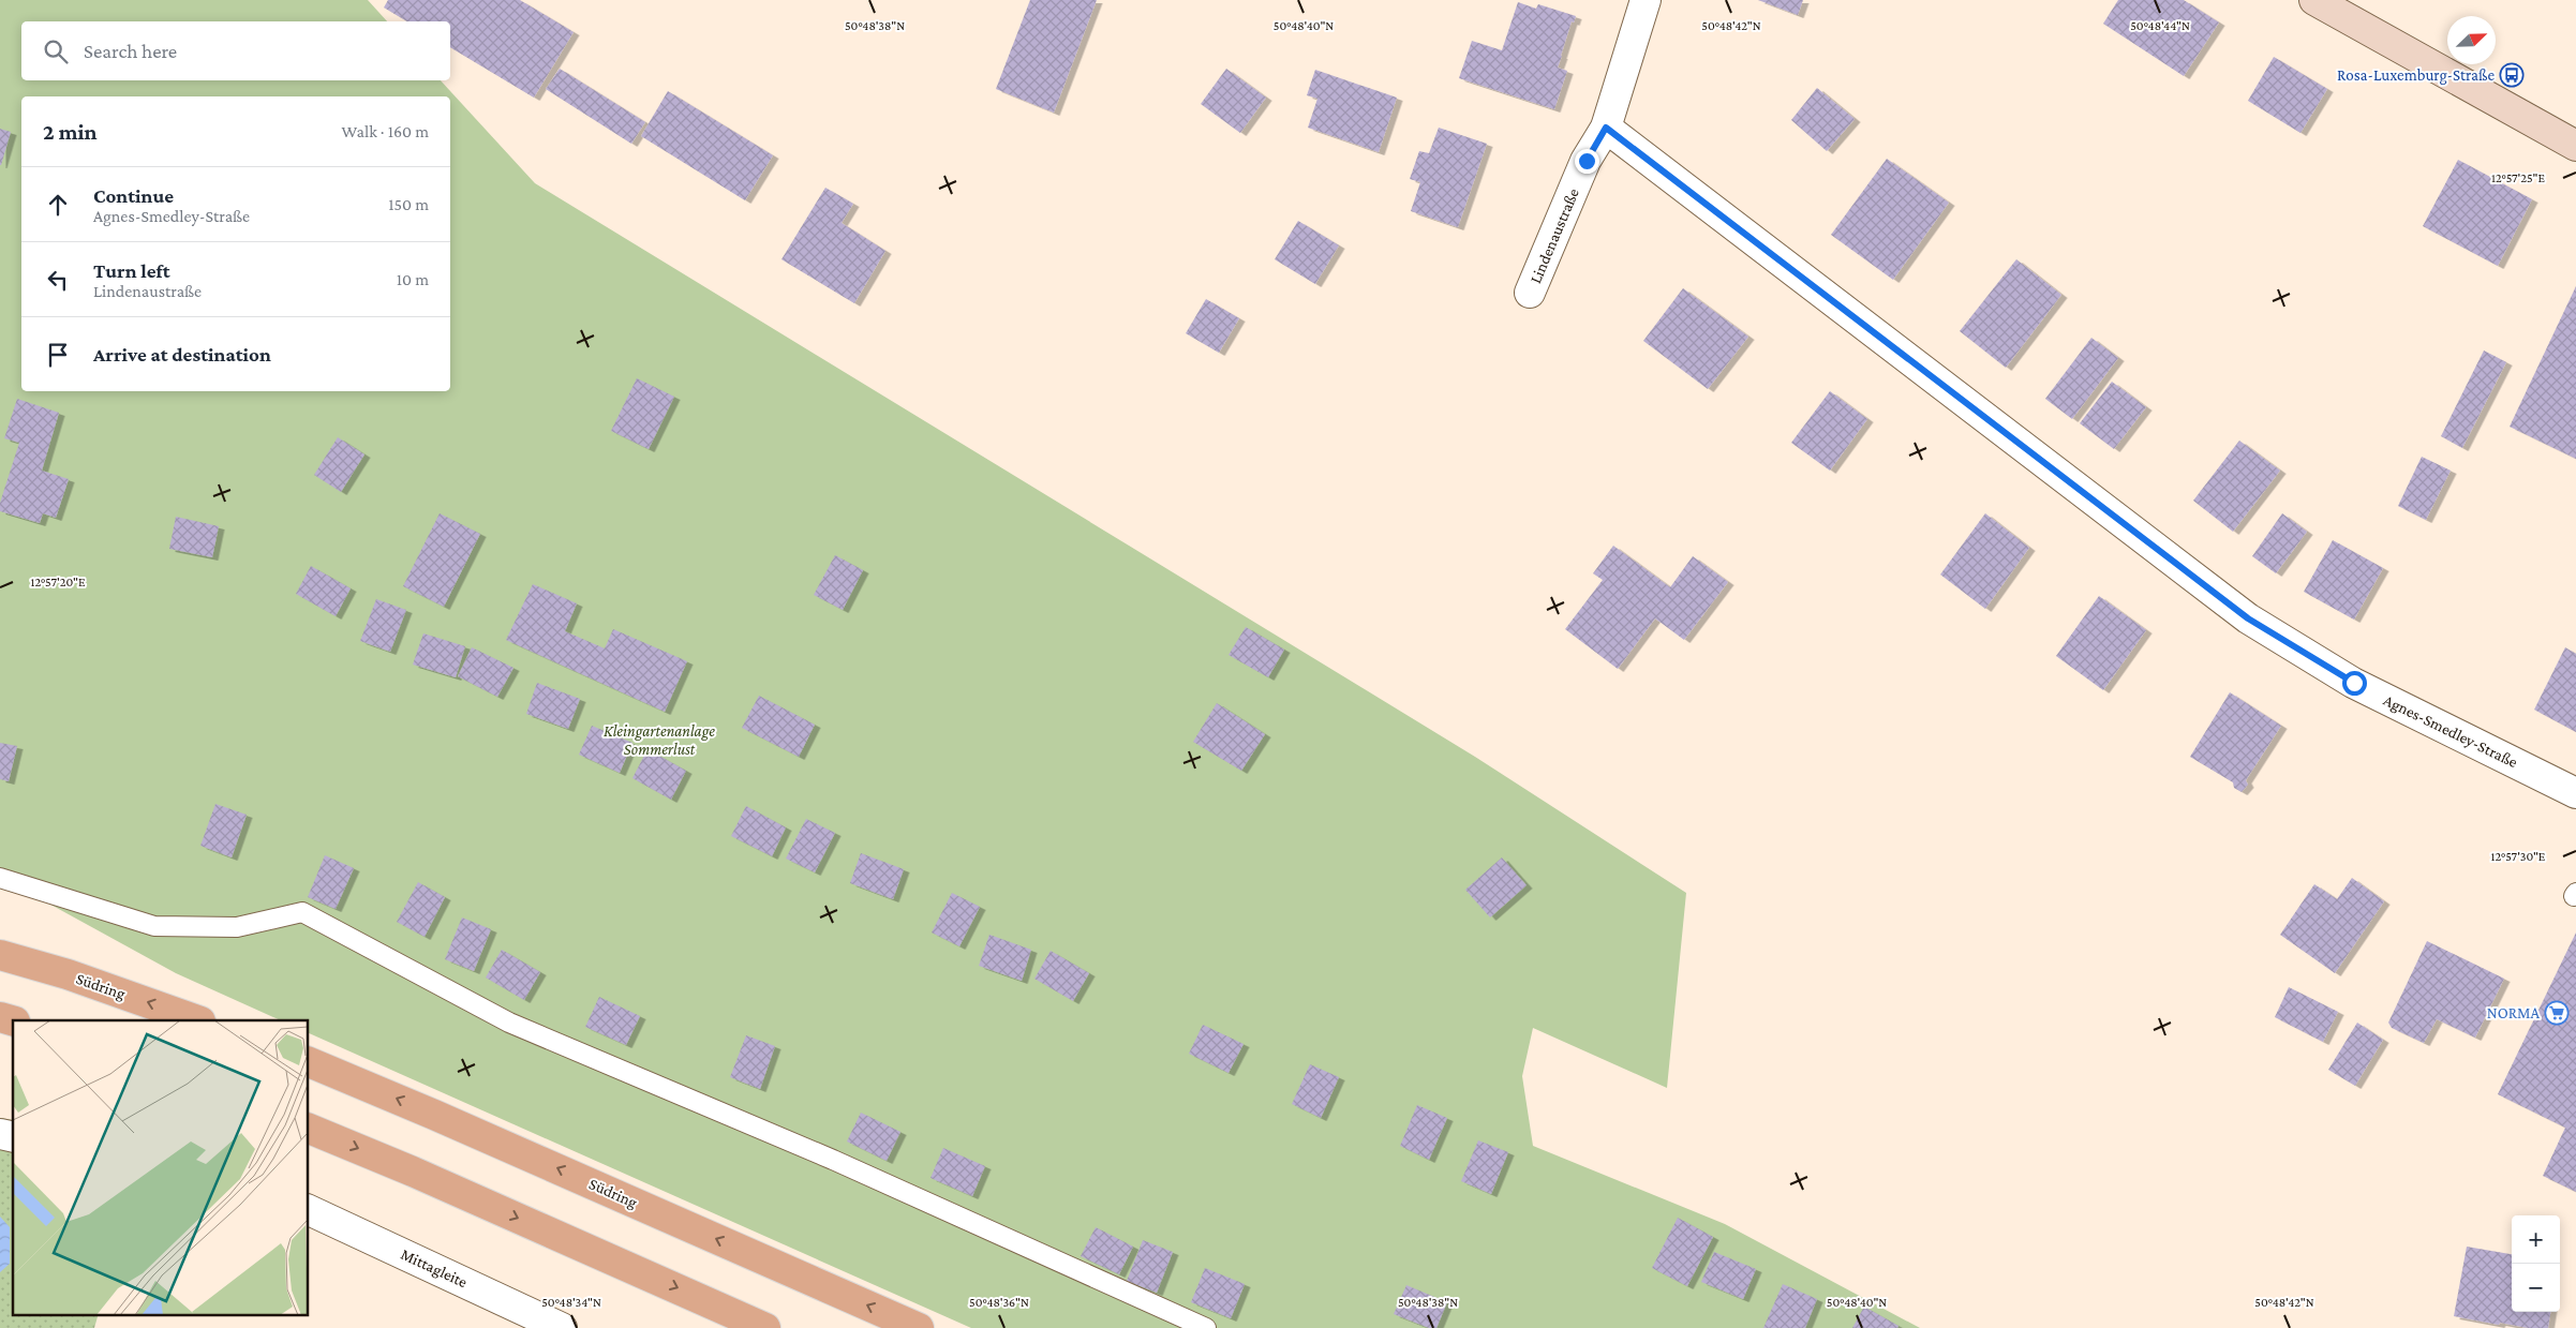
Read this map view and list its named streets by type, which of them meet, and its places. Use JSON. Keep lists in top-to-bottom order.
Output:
{
  "streets": {
    "main road": ["Südring"],
    "street": ["Lindenaustraße", "Agnes-Smedley-Straße", "Mittagleite"]
  },
  "crossings": [
    ["Lindenaustraße", "Agnes-Smedley-Straße"]
  ],
  "parks": ["Kleingartenanlage Sommerlust"],
  "places": {
    "bus stop": ["Rosa-Luxemburg-Straße"],
    "supermarket": ["NORMA"]
  },
  "north": "top right",
  "page": {
    "search": "Search here",
    "heading": ["2 min", "Walk · 160 m"],
    "list": [
      ["Continue", "Agnes-Smedley-Straße", "150 m"],
      ["Turn left", "Lindenaustraße", "10 m"],
      "Arrive at destination"
    ],
    "map_buttons": ["+", "−"]
  },
  "coordinates": [
    "50°48'38\"N",
    "50°48'40\"N",
    "50°48'42\"N",
    "50°48'44\"N",
    "12°57'25\"E",
    "12°57'20\"E",
    "12°57'30\"E",
    "50°48'34\"N",
    "50°48'36\"N"
  ]
}
